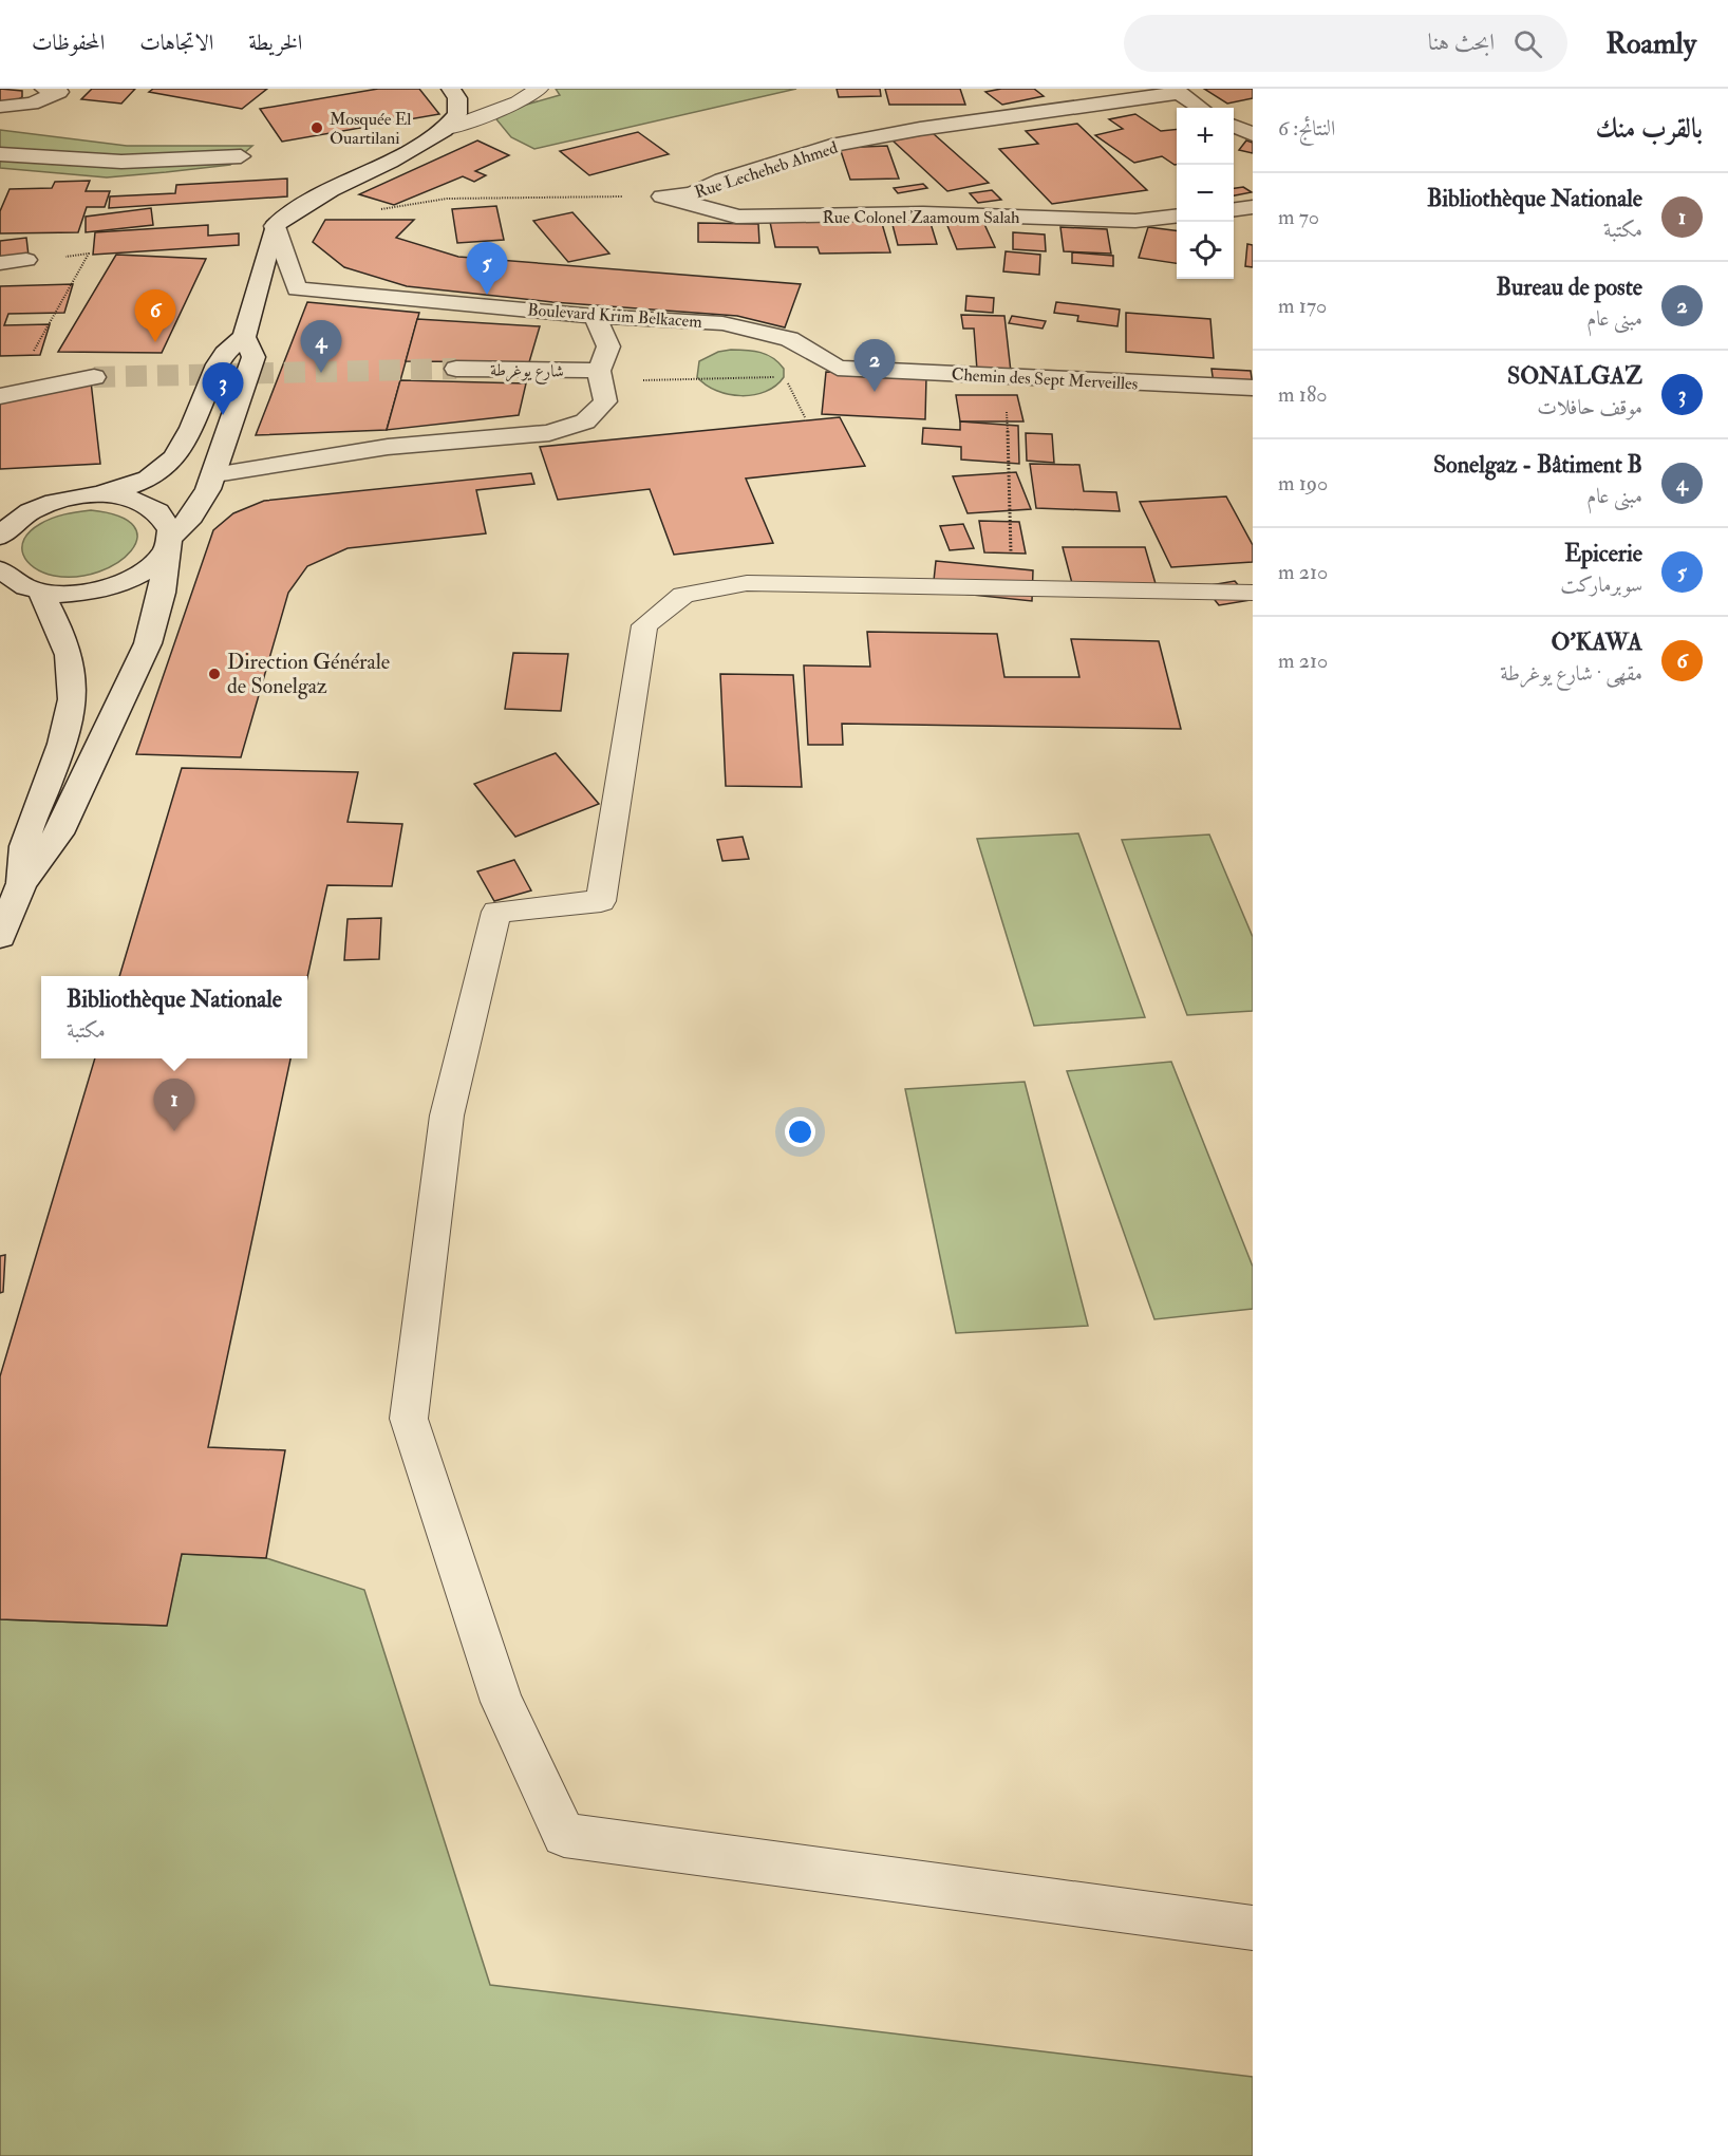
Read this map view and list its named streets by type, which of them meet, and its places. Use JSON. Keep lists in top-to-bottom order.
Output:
{
  "streets": {
    "street": [
      "Rue Lecheheb Ahmed",
      "Rue Colonel Zaamoum Salah",
      "Boulevard Krim Belkacem",
      "شارع يوغرطة",
      "Chemin des Sept Merveilles"
    ]
  },
  "crossings": [
    ["Rue Lecheheb Ahmed", "Rue Colonel Zaamoum Salah"],
    ["Boulevard Krim Belkacem", "Chemin des Sept Merveilles"]
  ],
  "places": ["Mosquée El Ouartilani", "Direction Générale de Sonelgaz"],
  "page": {
    "header": "Roamly",
    "search": "ابحث هنا",
    "nav": ["الخريطة", "الاتجاهات", "المحفوظات"],
    "heading": ["بالقرب منك", "النتائج: 6"],
    "map_buttons": ["+", "−"],
    "list": [
      {
        "mark": "1",
        "name": "Bibliothèque Nationale",
        "note": "مكتبة",
        "value": "70 m"
      },
      {
        "mark": "2",
        "name": "Bureau de poste",
        "note": "مبنى عام",
        "value": "170 m"
      },
      {
        "mark": "3",
        "name": "SONALGAZ",
        "note": "موقف حافلات",
        "value": "180 m"
      },
      {
        "mark": "4",
        "name": "Sonelgaz - Bâtiment B",
        "note": "مبنى عام",
        "value": "190 m"
      },
      {
        "mark": "5",
        "name": "Epicerie",
        "note": "سوبرماركت",
        "value": "210 m"
      },
      {
        "mark": "6",
        "name": "O'KAWA",
        "note": "مقهى · شارع يوغرطة",
        "value": "210 m"
      }
    ],
    "pins": [
      "5",
      "6",
      "4",
      "2",
      "3",
      "1"
    ],
    "popup": ["Bibliothèque Nationale", "مكتبة"]
  }
}
